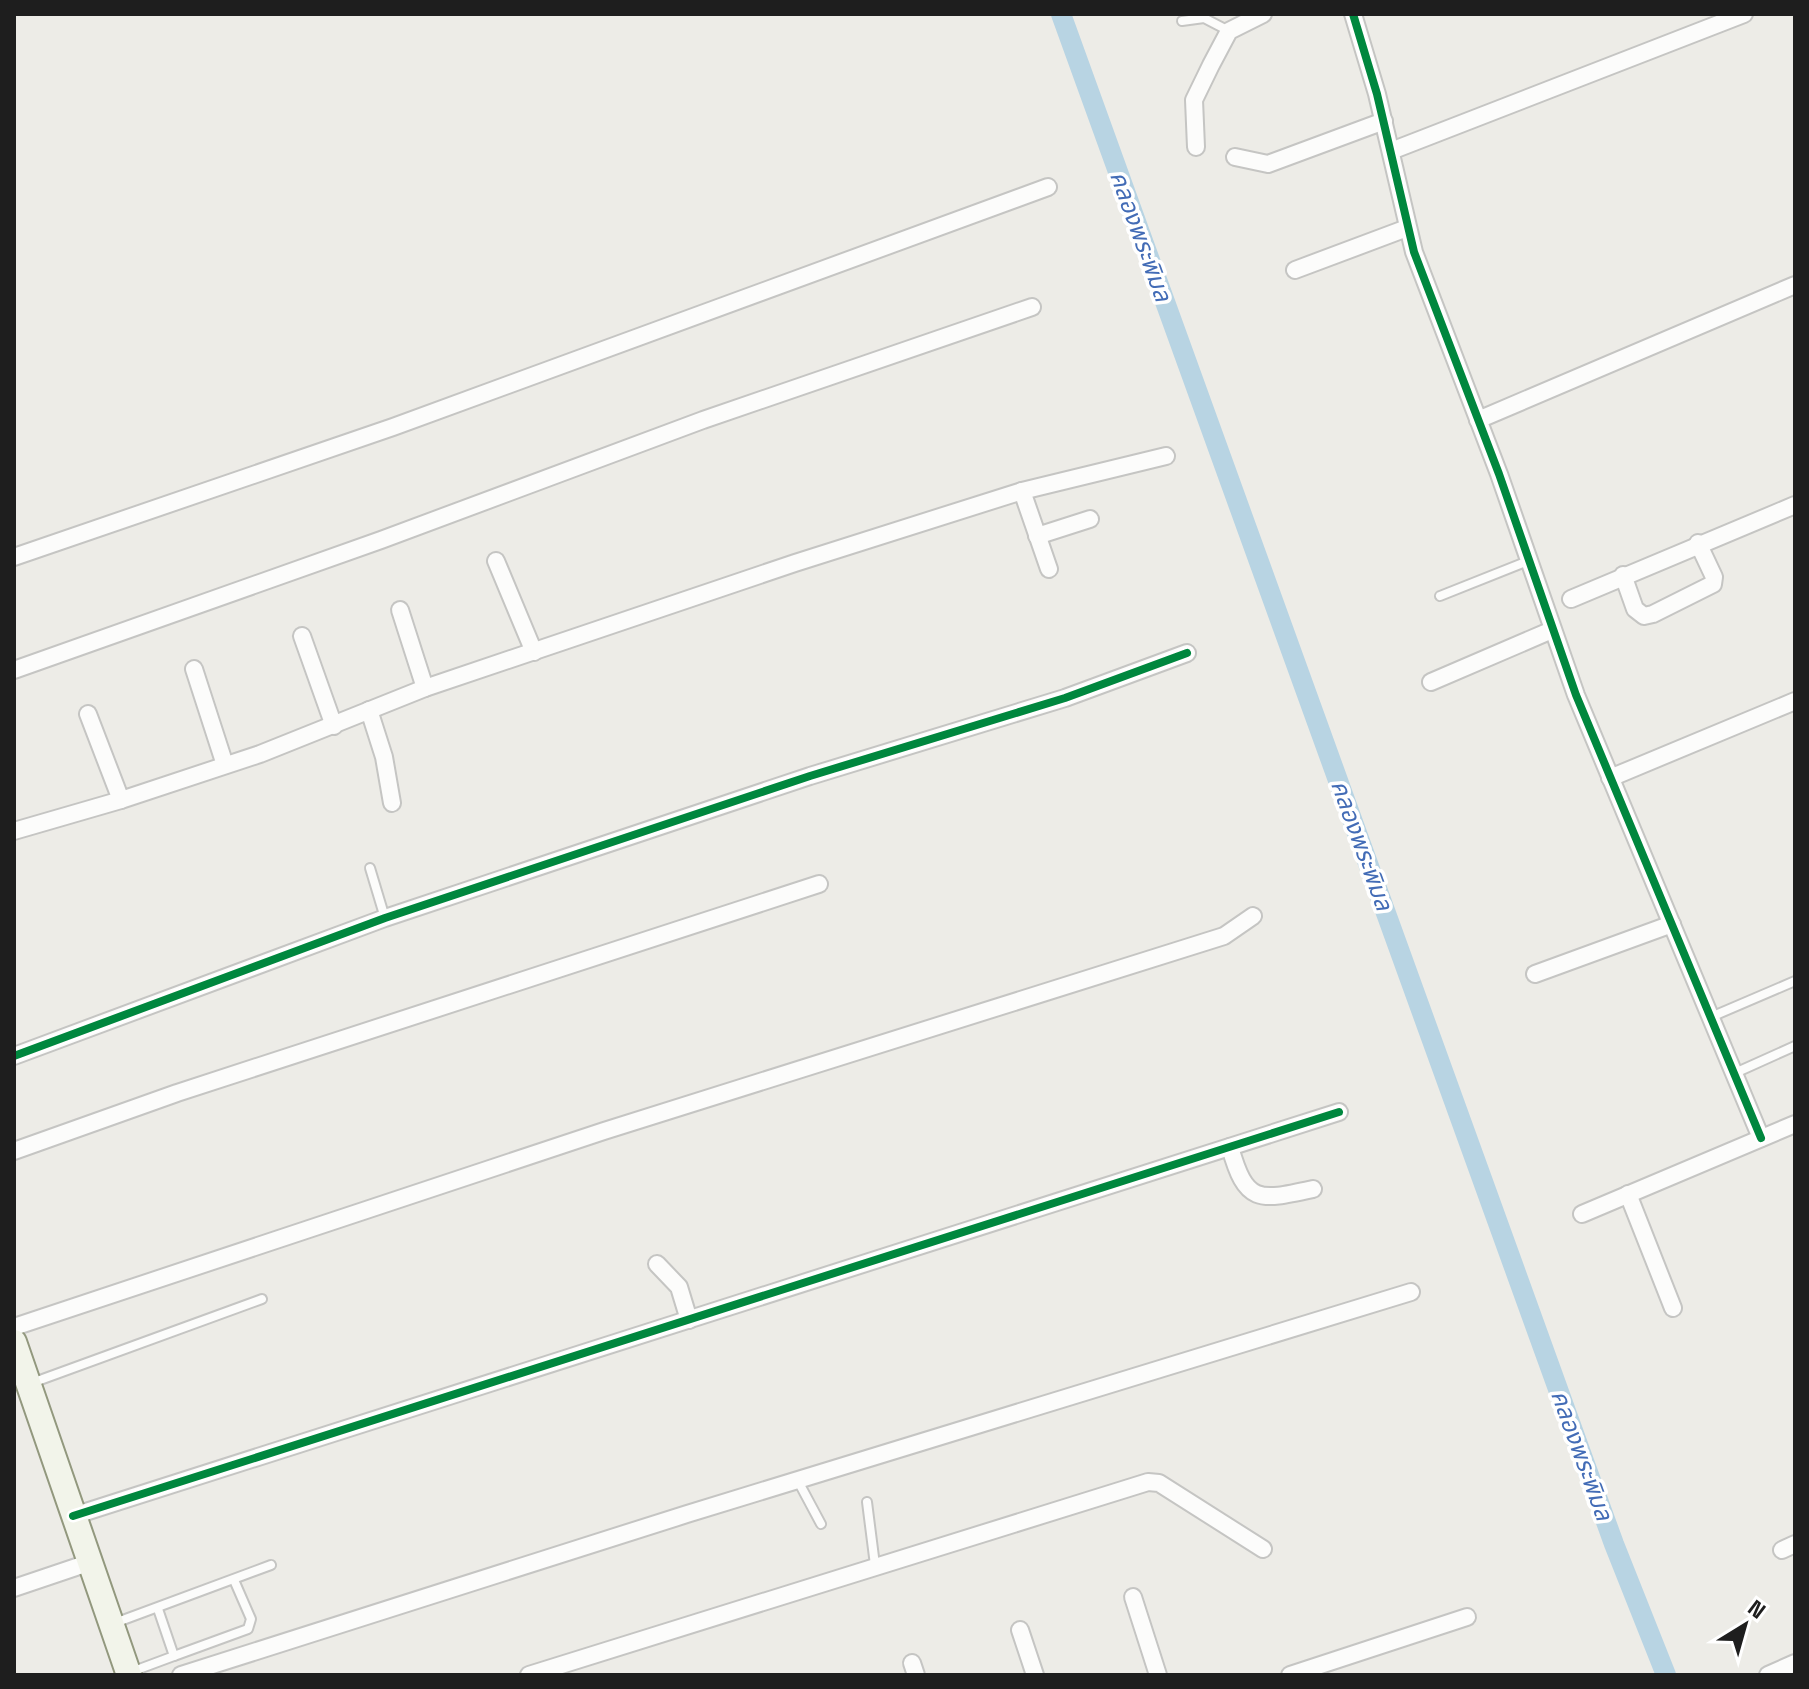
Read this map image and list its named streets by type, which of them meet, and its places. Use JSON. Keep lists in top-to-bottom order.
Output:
{
  "water": ["คลองพระพิมล"],
  "north": "top right"
}
